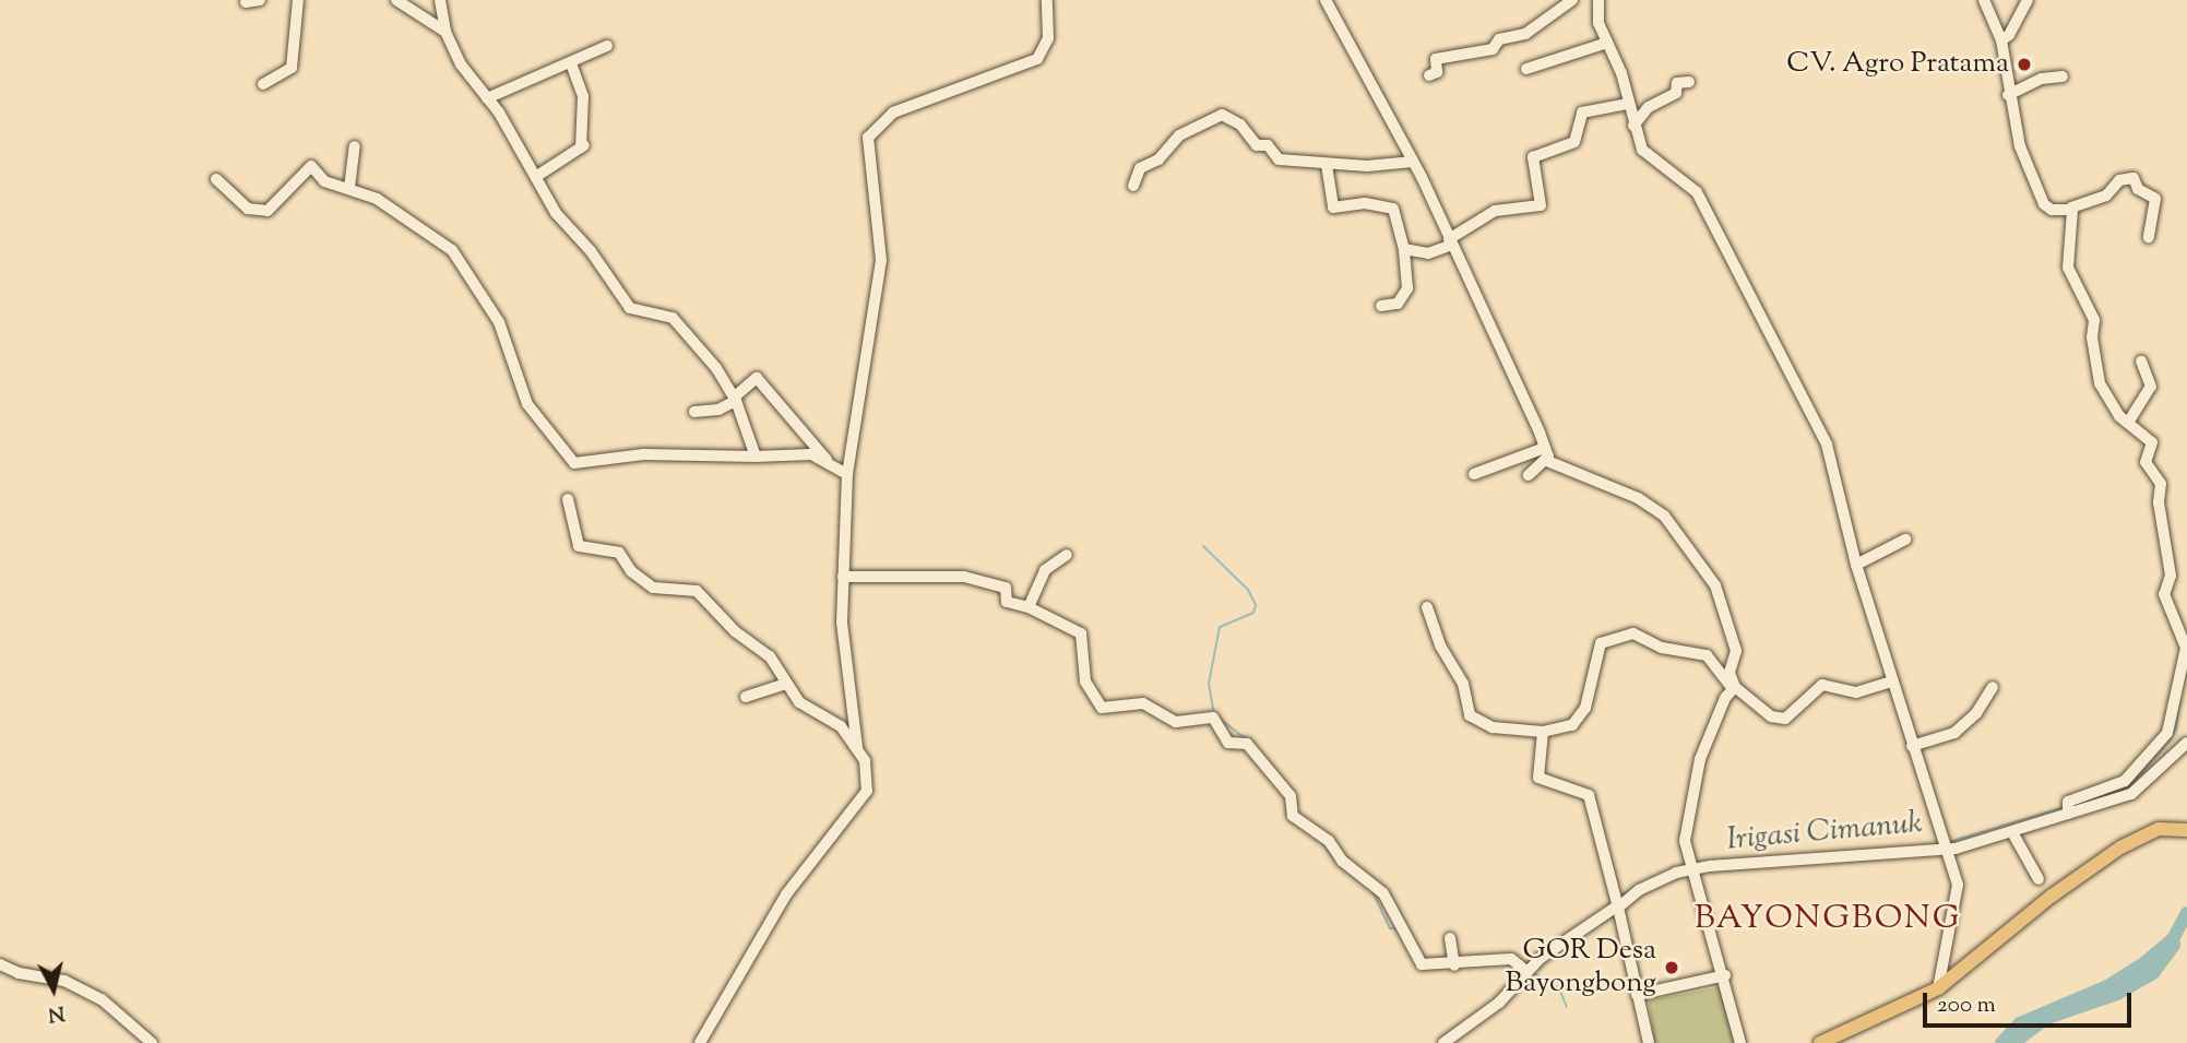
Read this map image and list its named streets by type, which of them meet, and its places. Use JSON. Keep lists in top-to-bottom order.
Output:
{
  "districts": ["BAYONGBONG"],
  "water": ["Irigasi Cimanuk"],
  "places": ["CV. Agro Pratama", "GOR Desa Bayongbong"],
  "scale_bar": "200 m",
  "north": "bottom"
}
